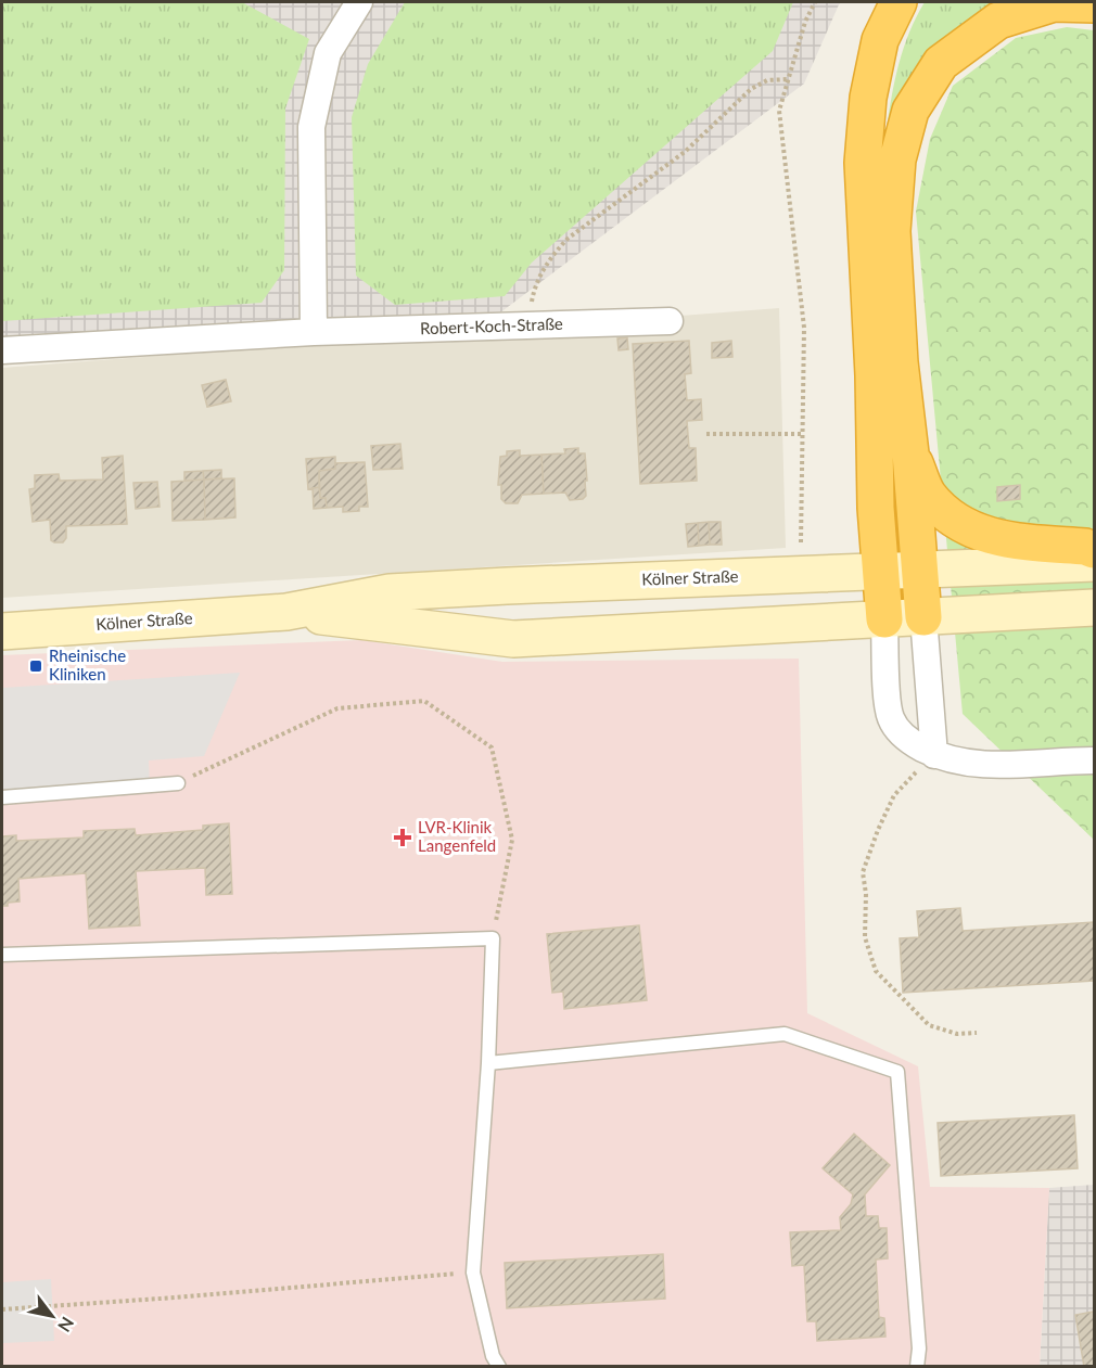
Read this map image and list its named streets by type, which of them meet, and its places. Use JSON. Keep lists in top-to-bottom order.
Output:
{
  "streets": {
    "main road": ["Kölner Straße"],
    "street": ["Robert-Koch-Straße"]
  },
  "places": {
    "transit": ["Rheinische Kliniken"],
    "health": ["LVR-Klinik Langenfeld"]
  },
  "north": "bottom right"
}
